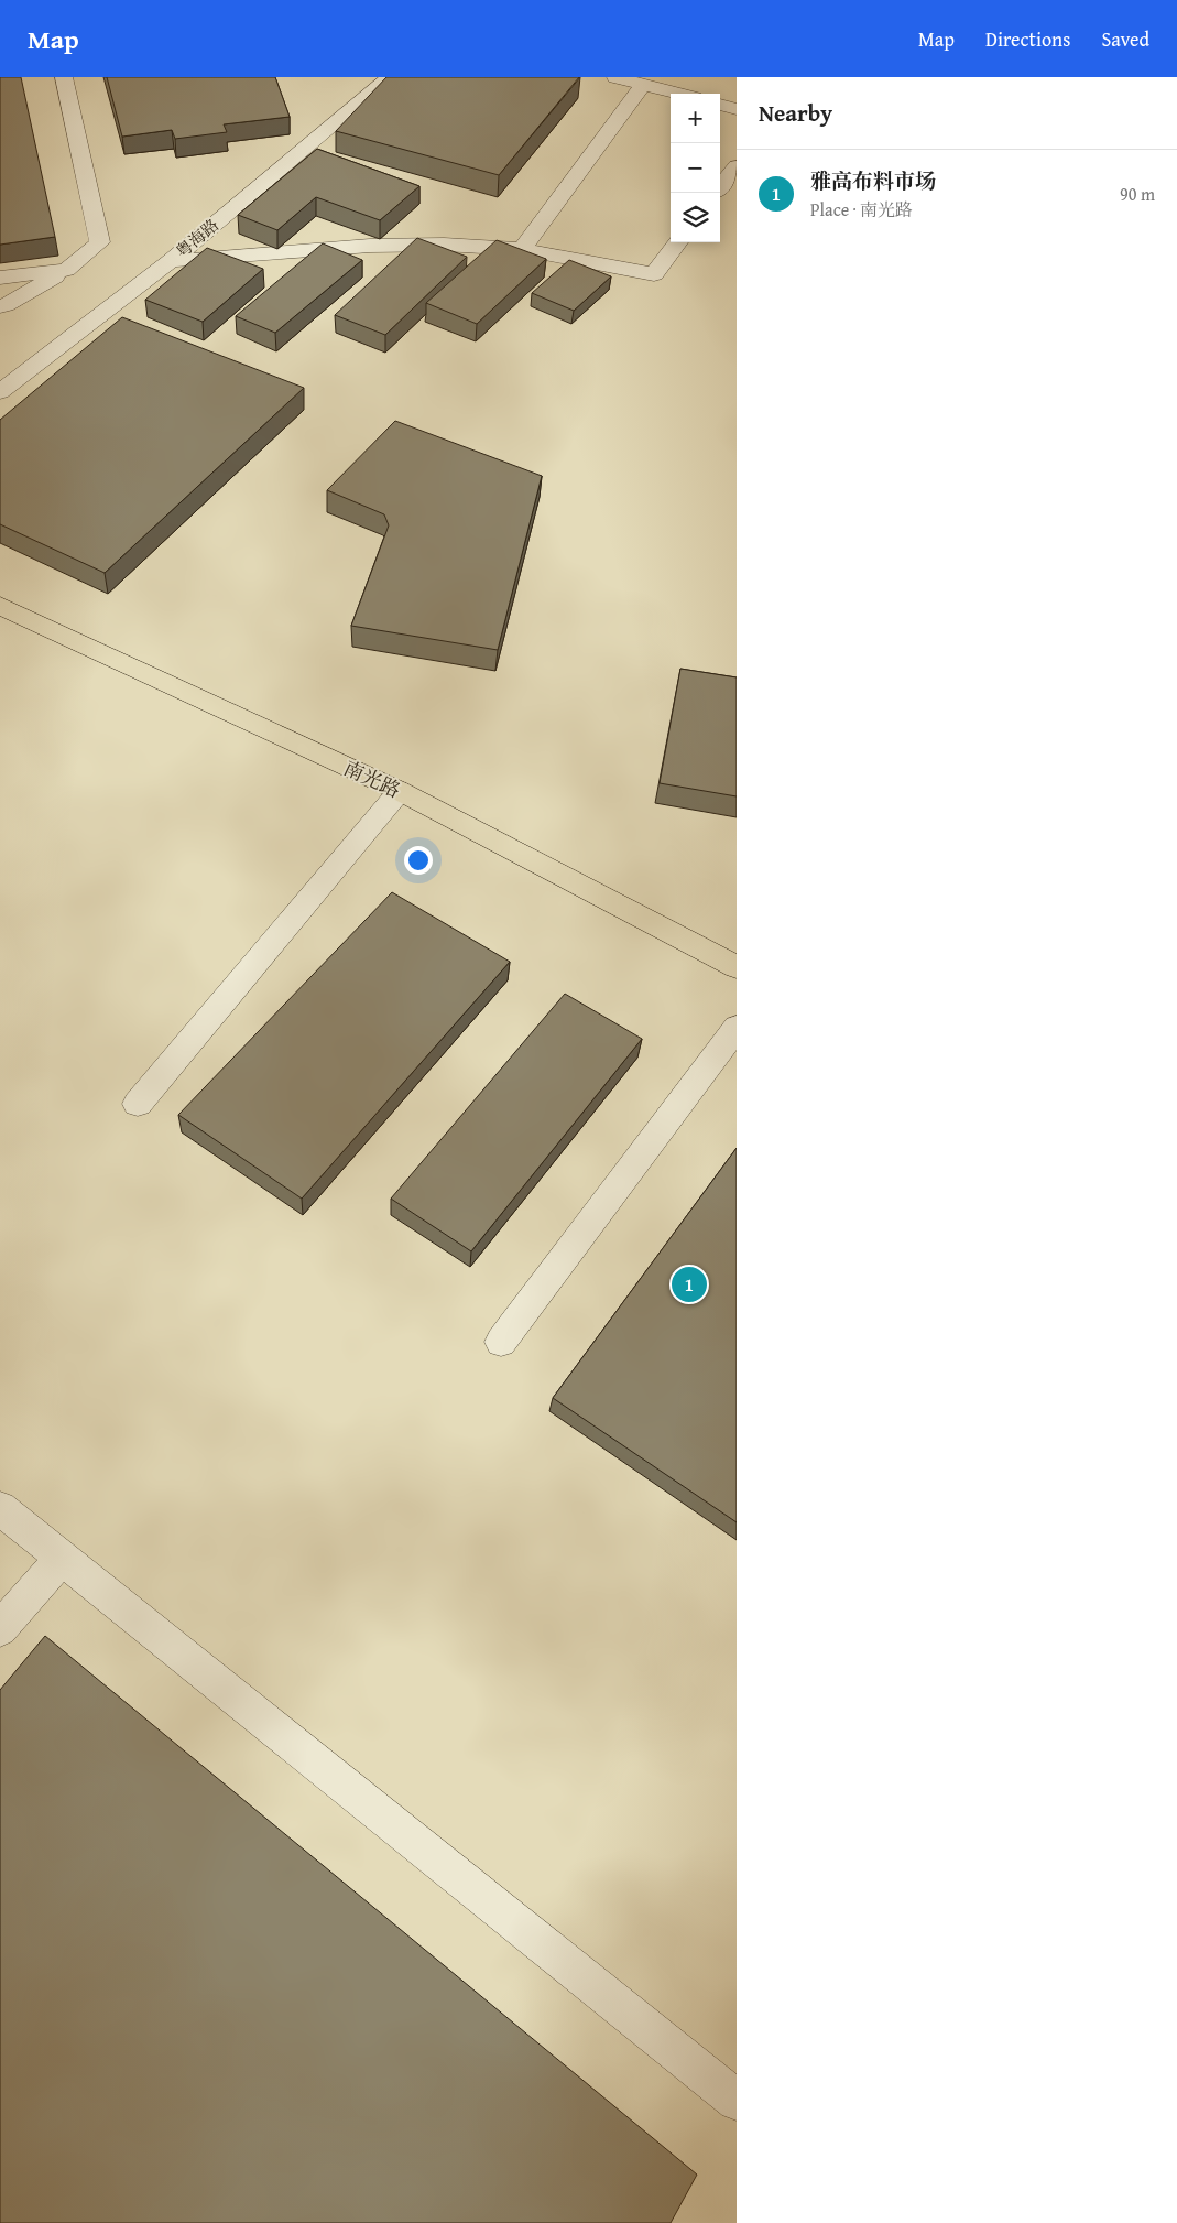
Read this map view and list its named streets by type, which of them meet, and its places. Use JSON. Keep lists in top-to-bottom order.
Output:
{
  "streets": {
    "main road": ["南光路"],
    "street": ["粤海路"]
  },
  "page": {
    "header": "Map",
    "nav": ["Map", "Directions", "Saved"],
    "heading": "Nearby",
    "map_buttons": ["+", "−"],
    "list": [
      {
        "mark": "1",
        "name": "雅高布料市场",
        "note": "Place · 南光路",
        "value": "90 m"
      }
    ],
    "pins": "1"
  }
}
